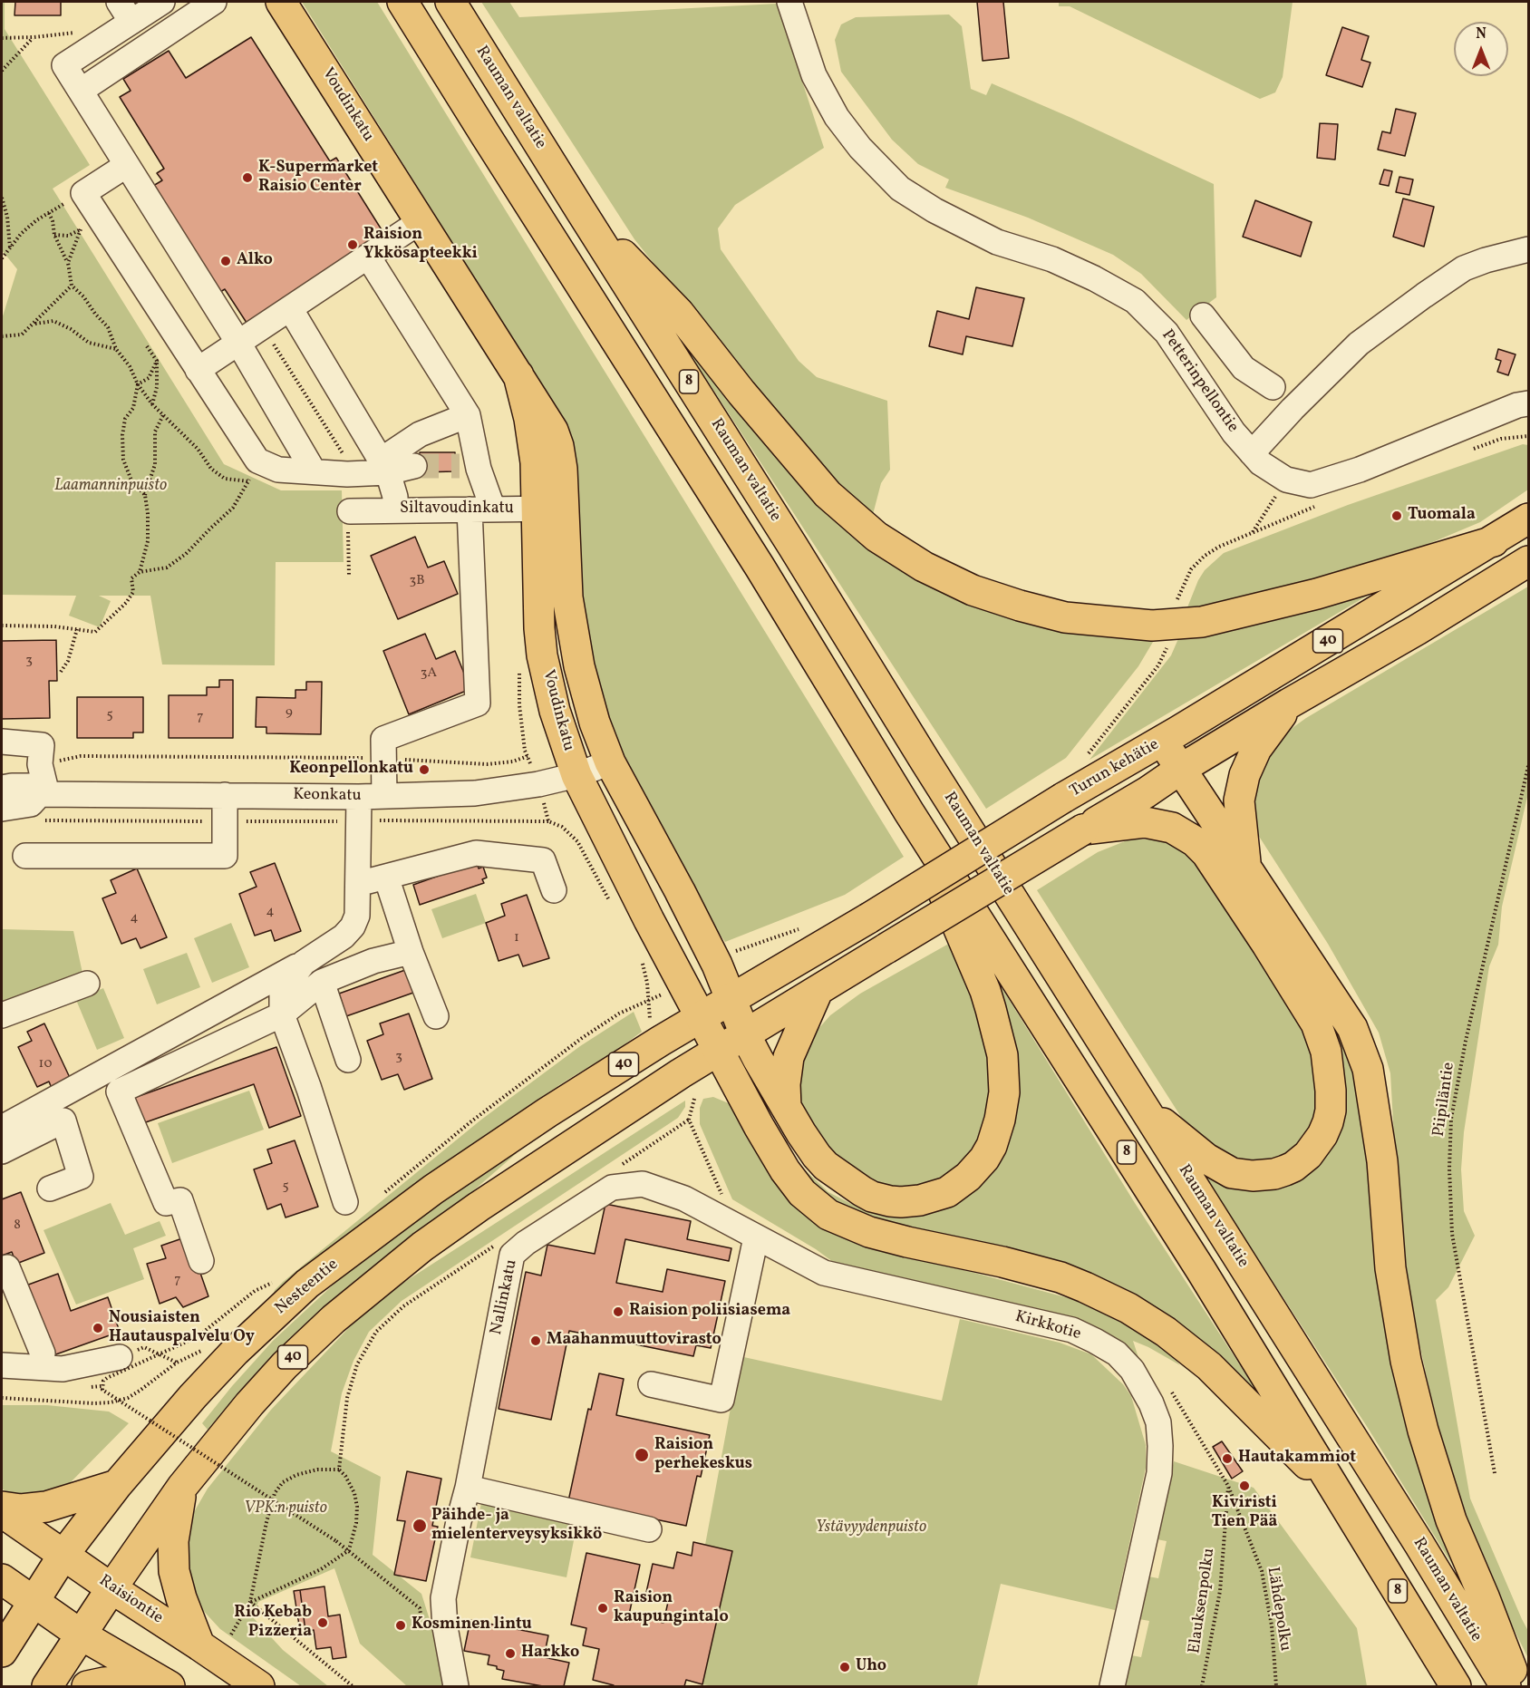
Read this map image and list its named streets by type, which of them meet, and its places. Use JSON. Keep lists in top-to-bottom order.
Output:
{
  "streets": {
    "main road": [
      "Rauman valtatie",
      "Voudinkatu",
      "8",
      "40",
      "Turun kehätie",
      "Nesteentie",
      "Raisiontie"
    ],
    "street": [
      "Petterinpellontie",
      "Siltavoudinkatu",
      "Keonkatu",
      "Nallinkatu",
      "Kirkkotie"
    ],
    "path": ["Piipiläntie", "Elauksenpolku", "Lähdepolku"]
  },
  "crossings": [
    ["Voudinkatu", "8"],
    ["Voudinkatu", "Siltavoudinkatu"],
    ["Voudinkatu", "40"],
    ["Voudinkatu", "Turun kehätie"],
    ["Voudinkatu", "Keonkatu"],
    ["Voudinkatu", "Nesteentie"],
    ["40", "Turun kehätie"],
    ["40", "Raisiontie"],
    ["Turun kehätie", "Nesteentie"],
    ["Nesteentie", "Raisiontie"],
    ["Nallinkatu", "Kirkkotie"],
    ["Elauksenpolku", "Lähdepolku"]
  ],
  "parks": ["Laamanninpuisto", "VPK:n puisto", "Ystävyydenpuisto"],
  "places": [
    "K-Supermarket Raisio Center",
    "Raision Ykkösapteekki",
    "Alko",
    "Tuomala",
    "Keonpellonkatu",
    "Raision poliisiasema",
    "Nousiaisten Hautauspalvelu Oy",
    "Maahanmuuttovirasto",
    "Raision perhekeskus",
    "Hautakammiot",
    "Kiviristi Tien Pää",
    "Päihde- ja mielenterveysyksikkö",
    "Raision kaupungintalo",
    "Rio Kebab Pizzeria",
    "Kosminen lintu",
    "Harkko",
    "Uho"
  ],
  "house_numbers": [
    "3B",
    "3",
    "3A",
    "9",
    "5",
    "7",
    "4",
    "4",
    "1",
    "3",
    "10",
    "5",
    "8",
    "7"
  ],
  "north": "top"
}
